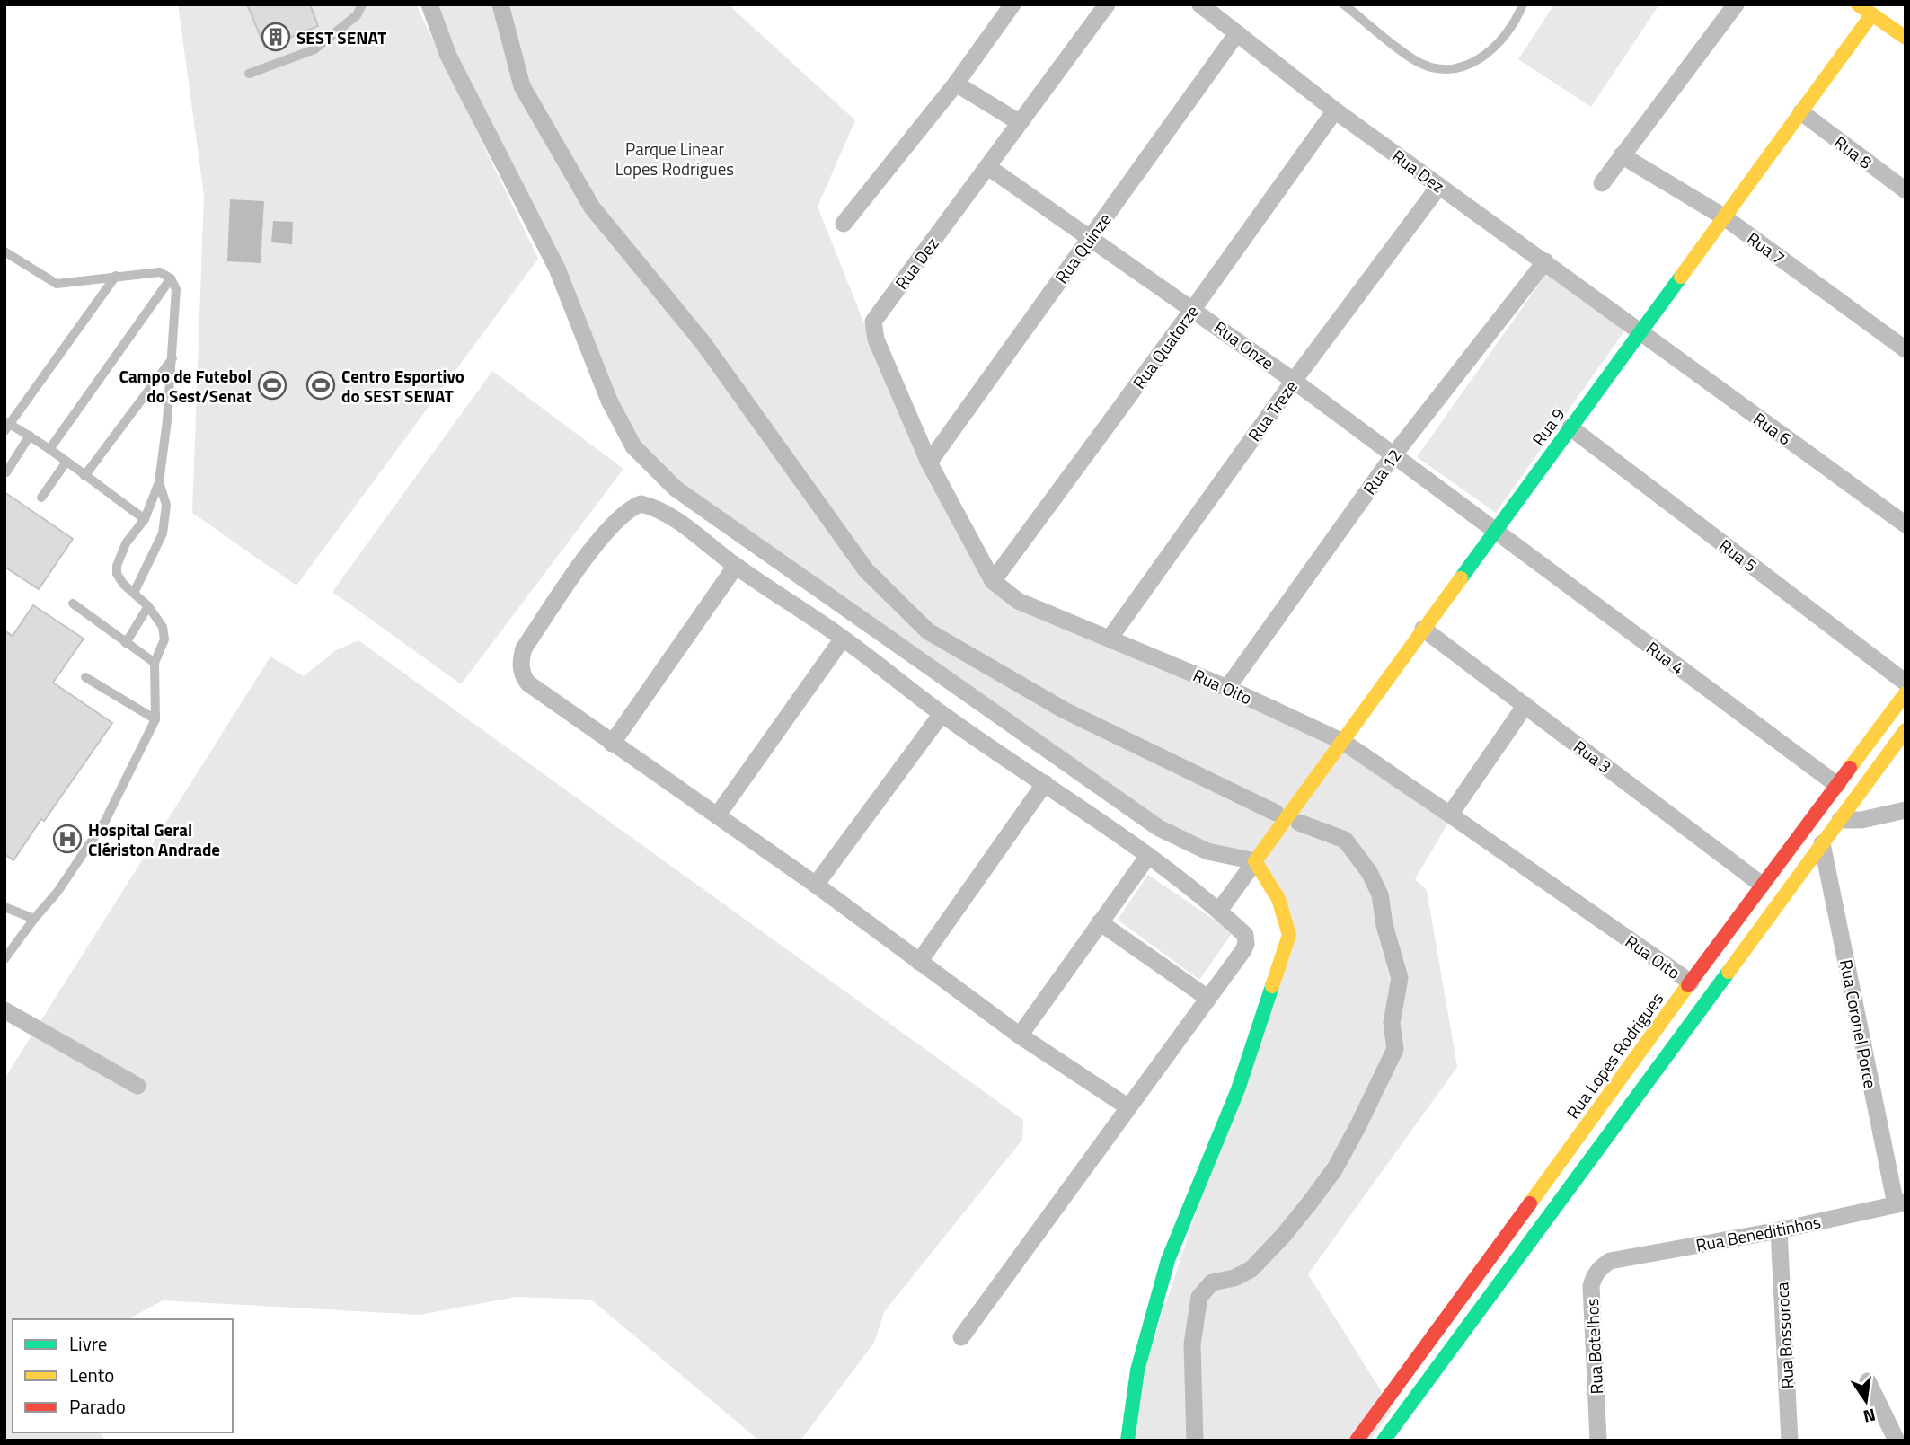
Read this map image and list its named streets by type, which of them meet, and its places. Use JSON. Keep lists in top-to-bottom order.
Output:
{
  "streets": {
    "street": [
      "Rua 8",
      "Rua Dez",
      "Rua Quinze",
      "Rua 7",
      "Rua Onze",
      "Rua Quatorze",
      "Rua Treze",
      "Rua 9",
      "Rua 6",
      "Rua 12",
      "Rua 5",
      "Rua 4",
      "Rua Oito",
      "Rua 3",
      "Rua Coronel Porce",
      "Rua Lopes Rodrigues",
      "Rua Beneditinhos",
      "Rua Bossoroca",
      "Rua Botelhos"
    ]
  },
  "crossings": [
    ["Rua 8", "Rua 9"],
    ["Rua Dez", "Rua Quinze"],
    ["Rua Dez", "Rua Onze"],
    ["Rua Dez", "Rua Quatorze"],
    ["Rua Dez", "Rua Treze"],
    ["Rua Dez", "Rua 9"],
    ["Rua Dez", "Rua 6"],
    ["Rua Dez", "Rua 12"],
    ["Rua Dez", "Rua Oito"],
    ["Rua Quinze", "Rua Onze"],
    ["Rua Quinze", "Rua Oito"],
    ["Rua 7", "Rua 9"],
    ["Rua Onze", "Rua Quatorze"],
    ["Rua Onze", "Rua Treze"],
    ["Rua Onze", "Rua 9"],
    ["Rua Onze", "Rua 12"],
    ["Rua Onze", "Rua 4"],
    ["Rua Quatorze", "Rua Oito"],
    ["Rua Treze", "Rua Oito"],
    ["Rua 9", "Rua 6"],
    ["Rua 9", "Rua 5"],
    ["Rua 9", "Rua 4"],
    ["Rua 9", "Rua Oito"],
    ["Rua 9", "Rua 3"],
    ["Rua 12", "Rua Oito"],
    ["Rua 4", "Rua Lopes Rodrigues"],
    ["Rua Oito", "Rua Lopes Rodrigues"],
    ["Rua 3", "Rua Lopes Rodrigues"],
    ["Rua Coronel Porce", "Rua Beneditinhos"],
    ["Rua Beneditinhos", "Rua Bossoroca"],
    ["Rua Beneditinhos", "Rua Botelhos"]
  ],
  "parks": ["Parque Linear Lopes Rodrigues"],
  "places": {
    "building": ["SEST SENAT"],
    "sports": ["Campo de Futebol do Sest/Senat", "Centro Esportivo do SEST SENAT"],
    "hospital": ["Hospital Geral Clériston Andrade"]
  },
  "legend": ["Livre", "Lento", "Parado"],
  "north": "bottom"
}
